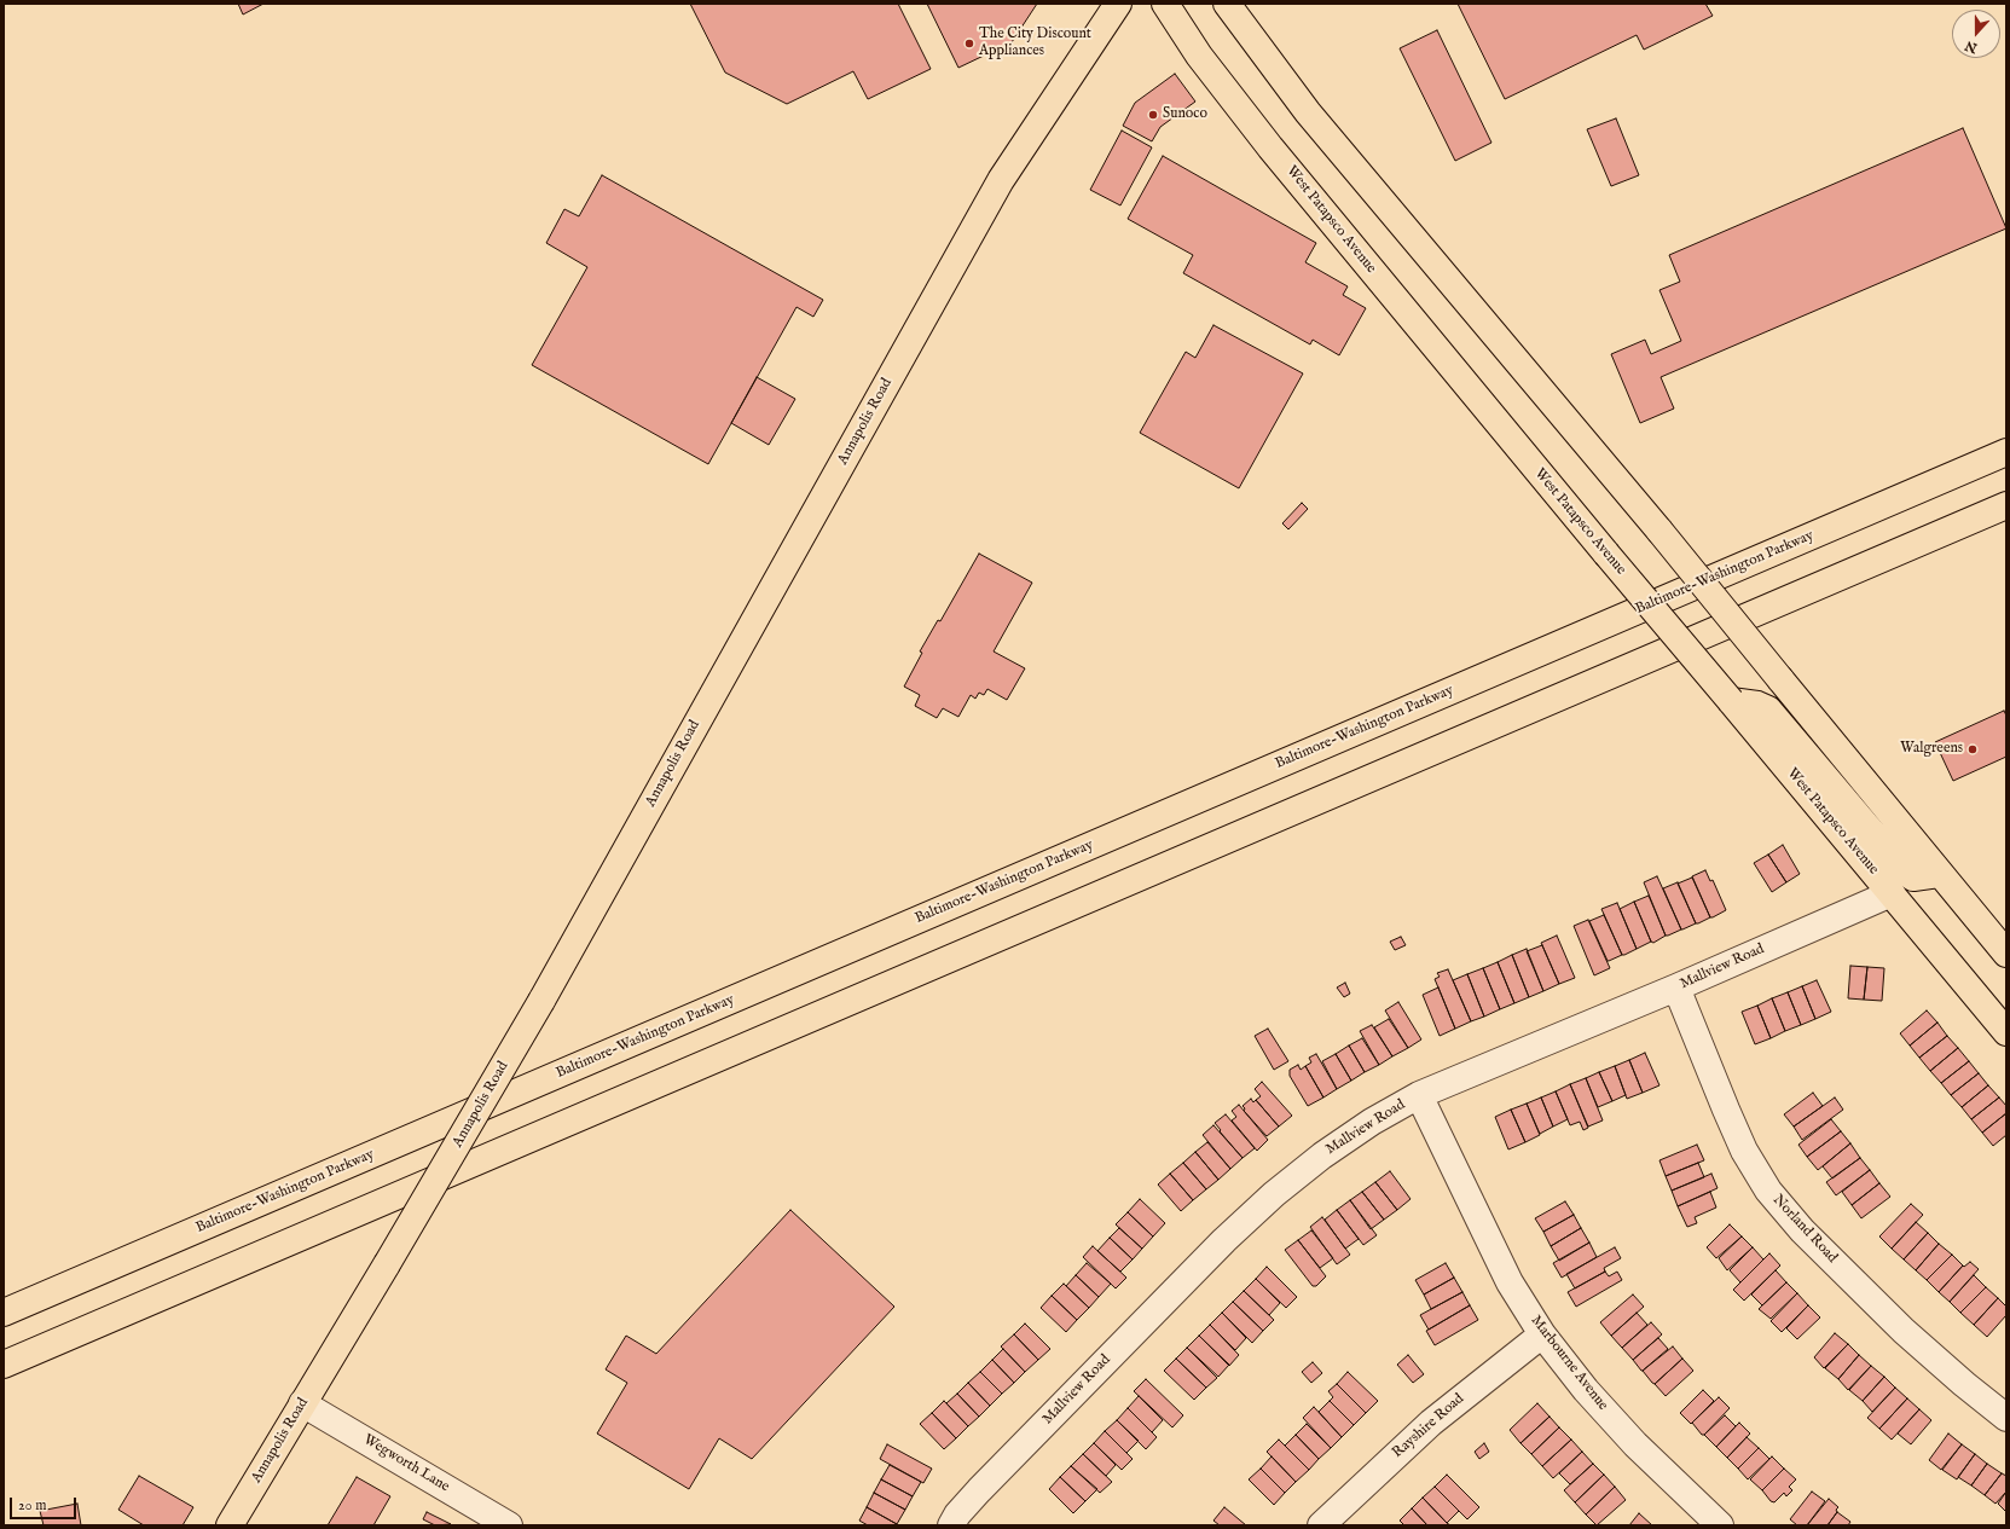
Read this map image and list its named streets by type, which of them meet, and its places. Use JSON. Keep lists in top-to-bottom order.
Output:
{
  "streets": {
    "main road": ["West Patapsco Avenue", "Annapolis Road", "Baltimore-Washington Parkway"],
    "street": [
      "Mallview Road",
      "Norland Road",
      "Marbourne Avenue",
      "Rayshire Road",
      "Wegworth Lane"
    ]
  },
  "crossings": [
    ["West Patapsco Avenue", "Mallview Road"],
    ["Annapolis Road", "Wegworth Lane"],
    ["Mallview Road", "Norland Road"],
    ["Mallview Road", "Marbourne Avenue"],
    ["Marbourne Avenue", "Rayshire Road"]
  ],
  "places": ["The City Discount Appliances", "Sunoco", "Walgreens"],
  "scale_bar": "20 m",
  "north": "bottom"
}
